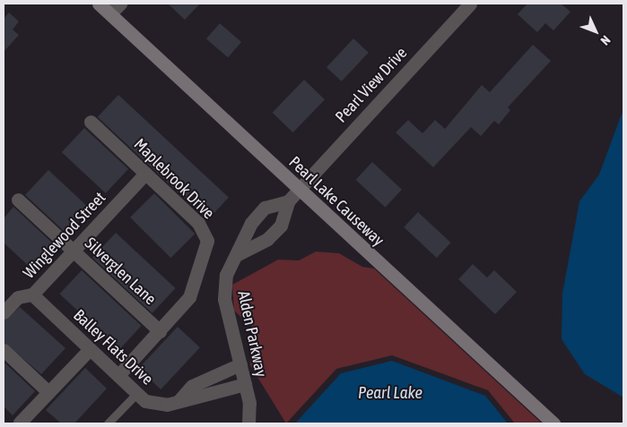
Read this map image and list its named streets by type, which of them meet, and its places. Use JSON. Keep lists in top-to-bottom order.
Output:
{
  "streets": {
    "street": [
      "Pearl View Drive",
      "Maplebrook Drive",
      "Pearl Lake Causeway",
      "Winglewood Street",
      "Silverglen Lane",
      "Alden Parkway",
      "Balley Flats Drive"
    ]
  },
  "crossings": [
    ["Pearl View Drive", "Pearl Lake Causeway"],
    ["Maplebrook Drive", "Winglewood Street"],
    ["Maplebrook Drive", "Silverglen Lane"],
    ["Maplebrook Drive", "Balley Flats Drive"],
    ["Winglewood Street", "Silverglen Lane"],
    ["Winglewood Street", "Balley Flats Drive"],
    ["Alden Parkway", "Balley Flats Drive"]
  ],
  "water": ["Pearl Lake"],
  "north": "bottom right"
}
